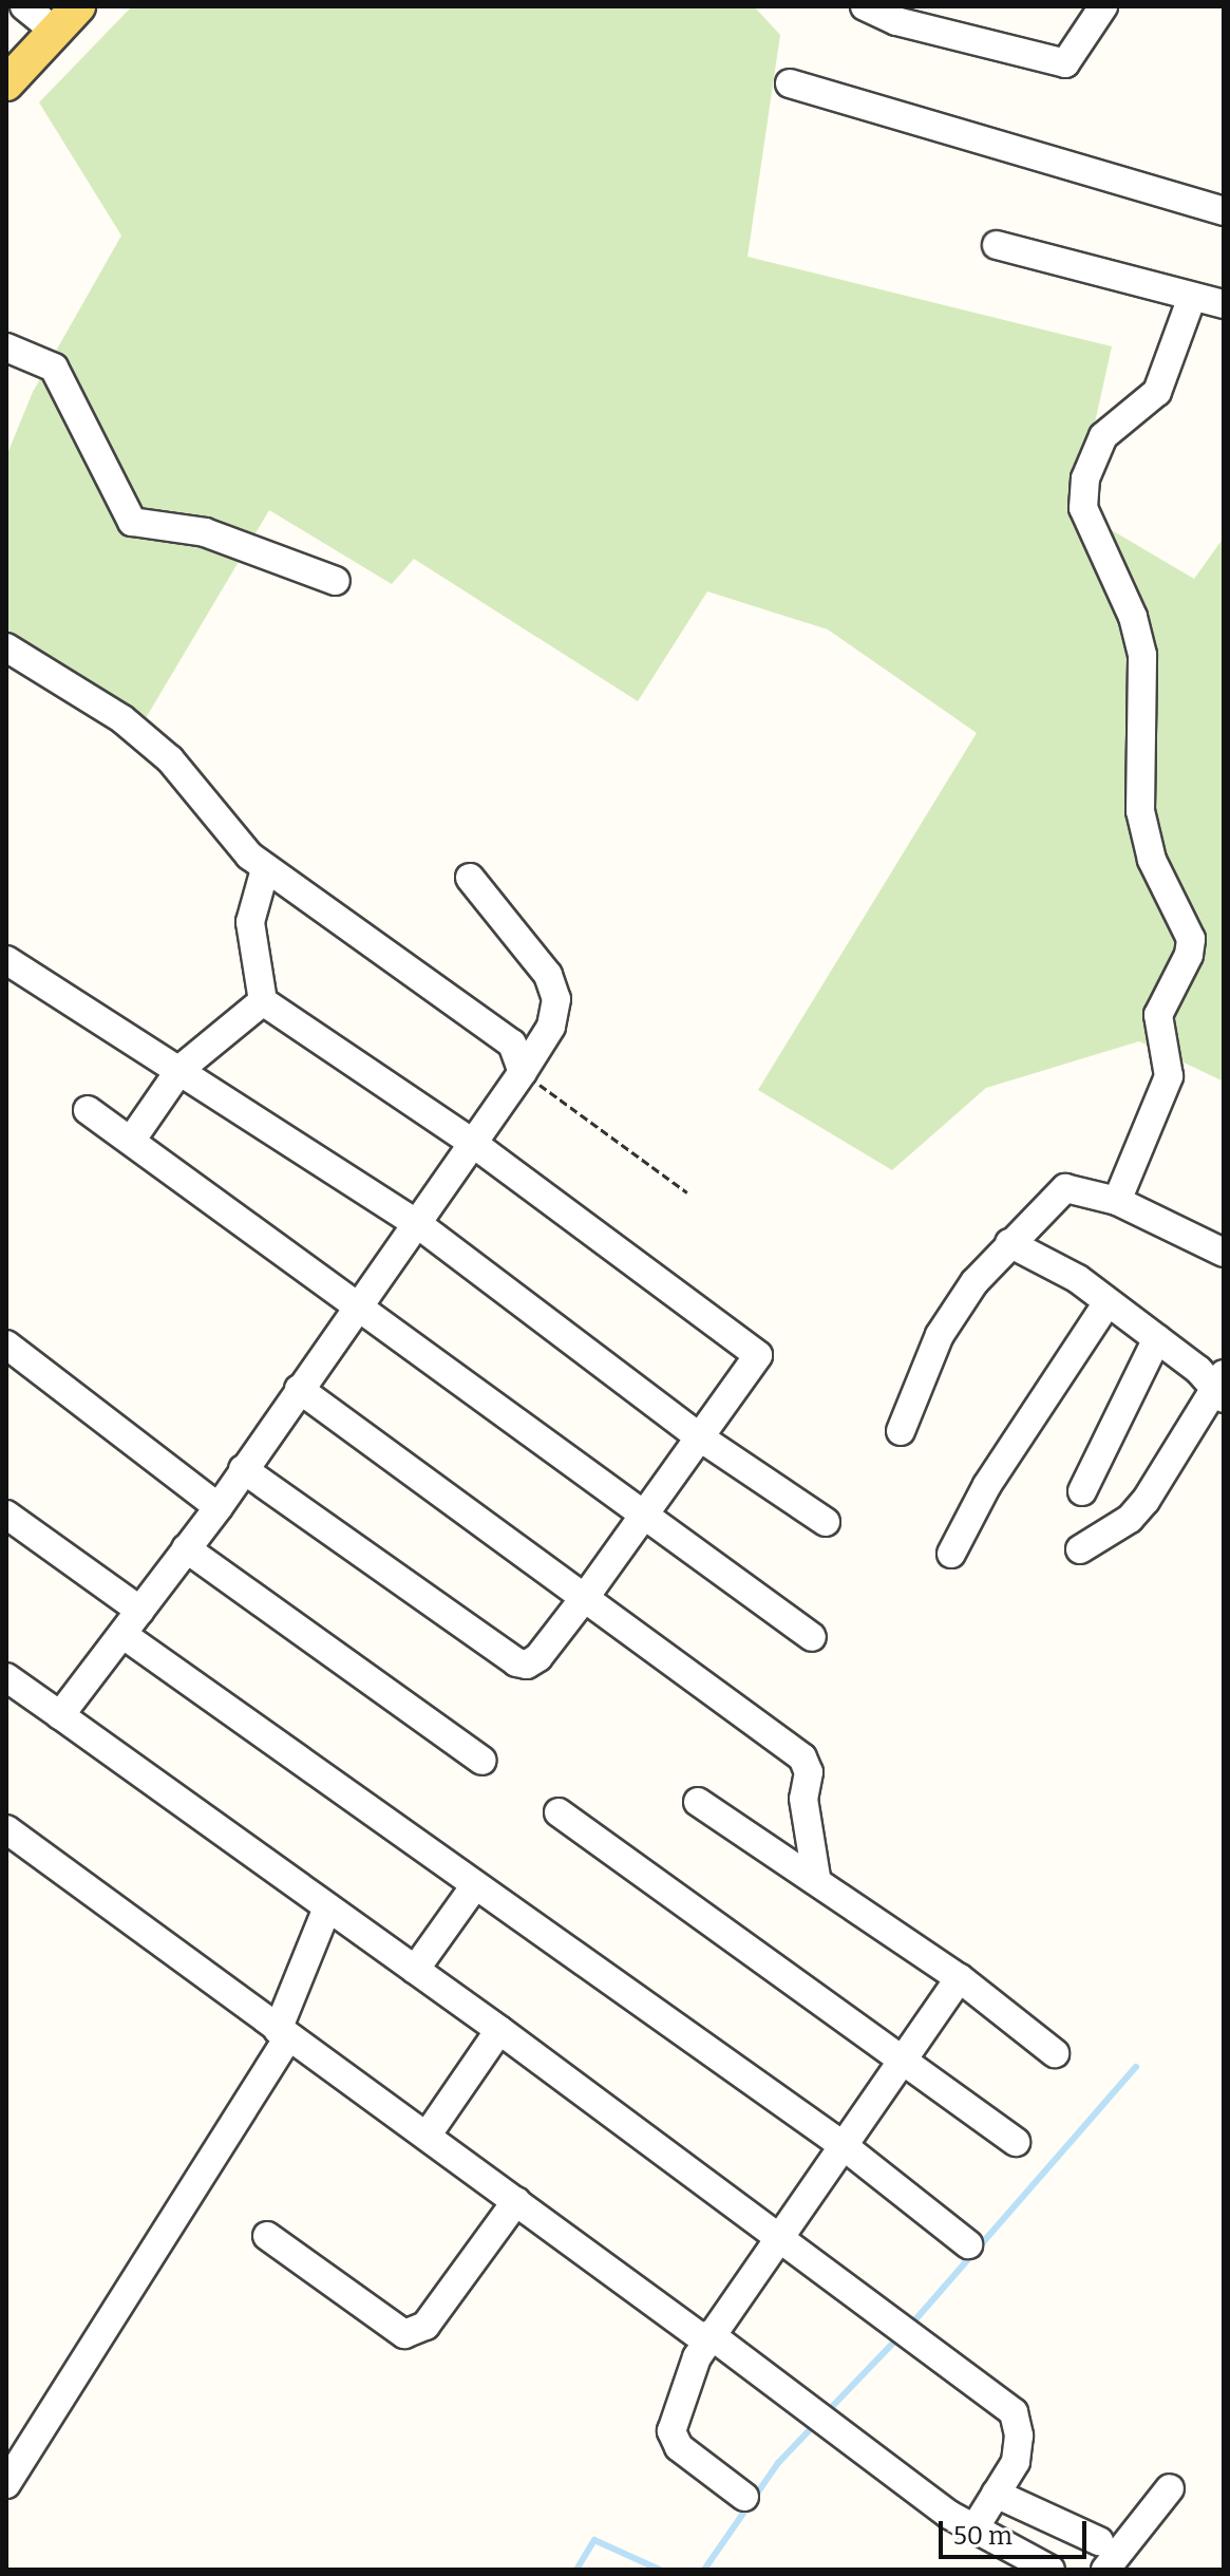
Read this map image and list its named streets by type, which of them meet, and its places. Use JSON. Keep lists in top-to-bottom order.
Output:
{
  "scale_bar": "50 m"
}
